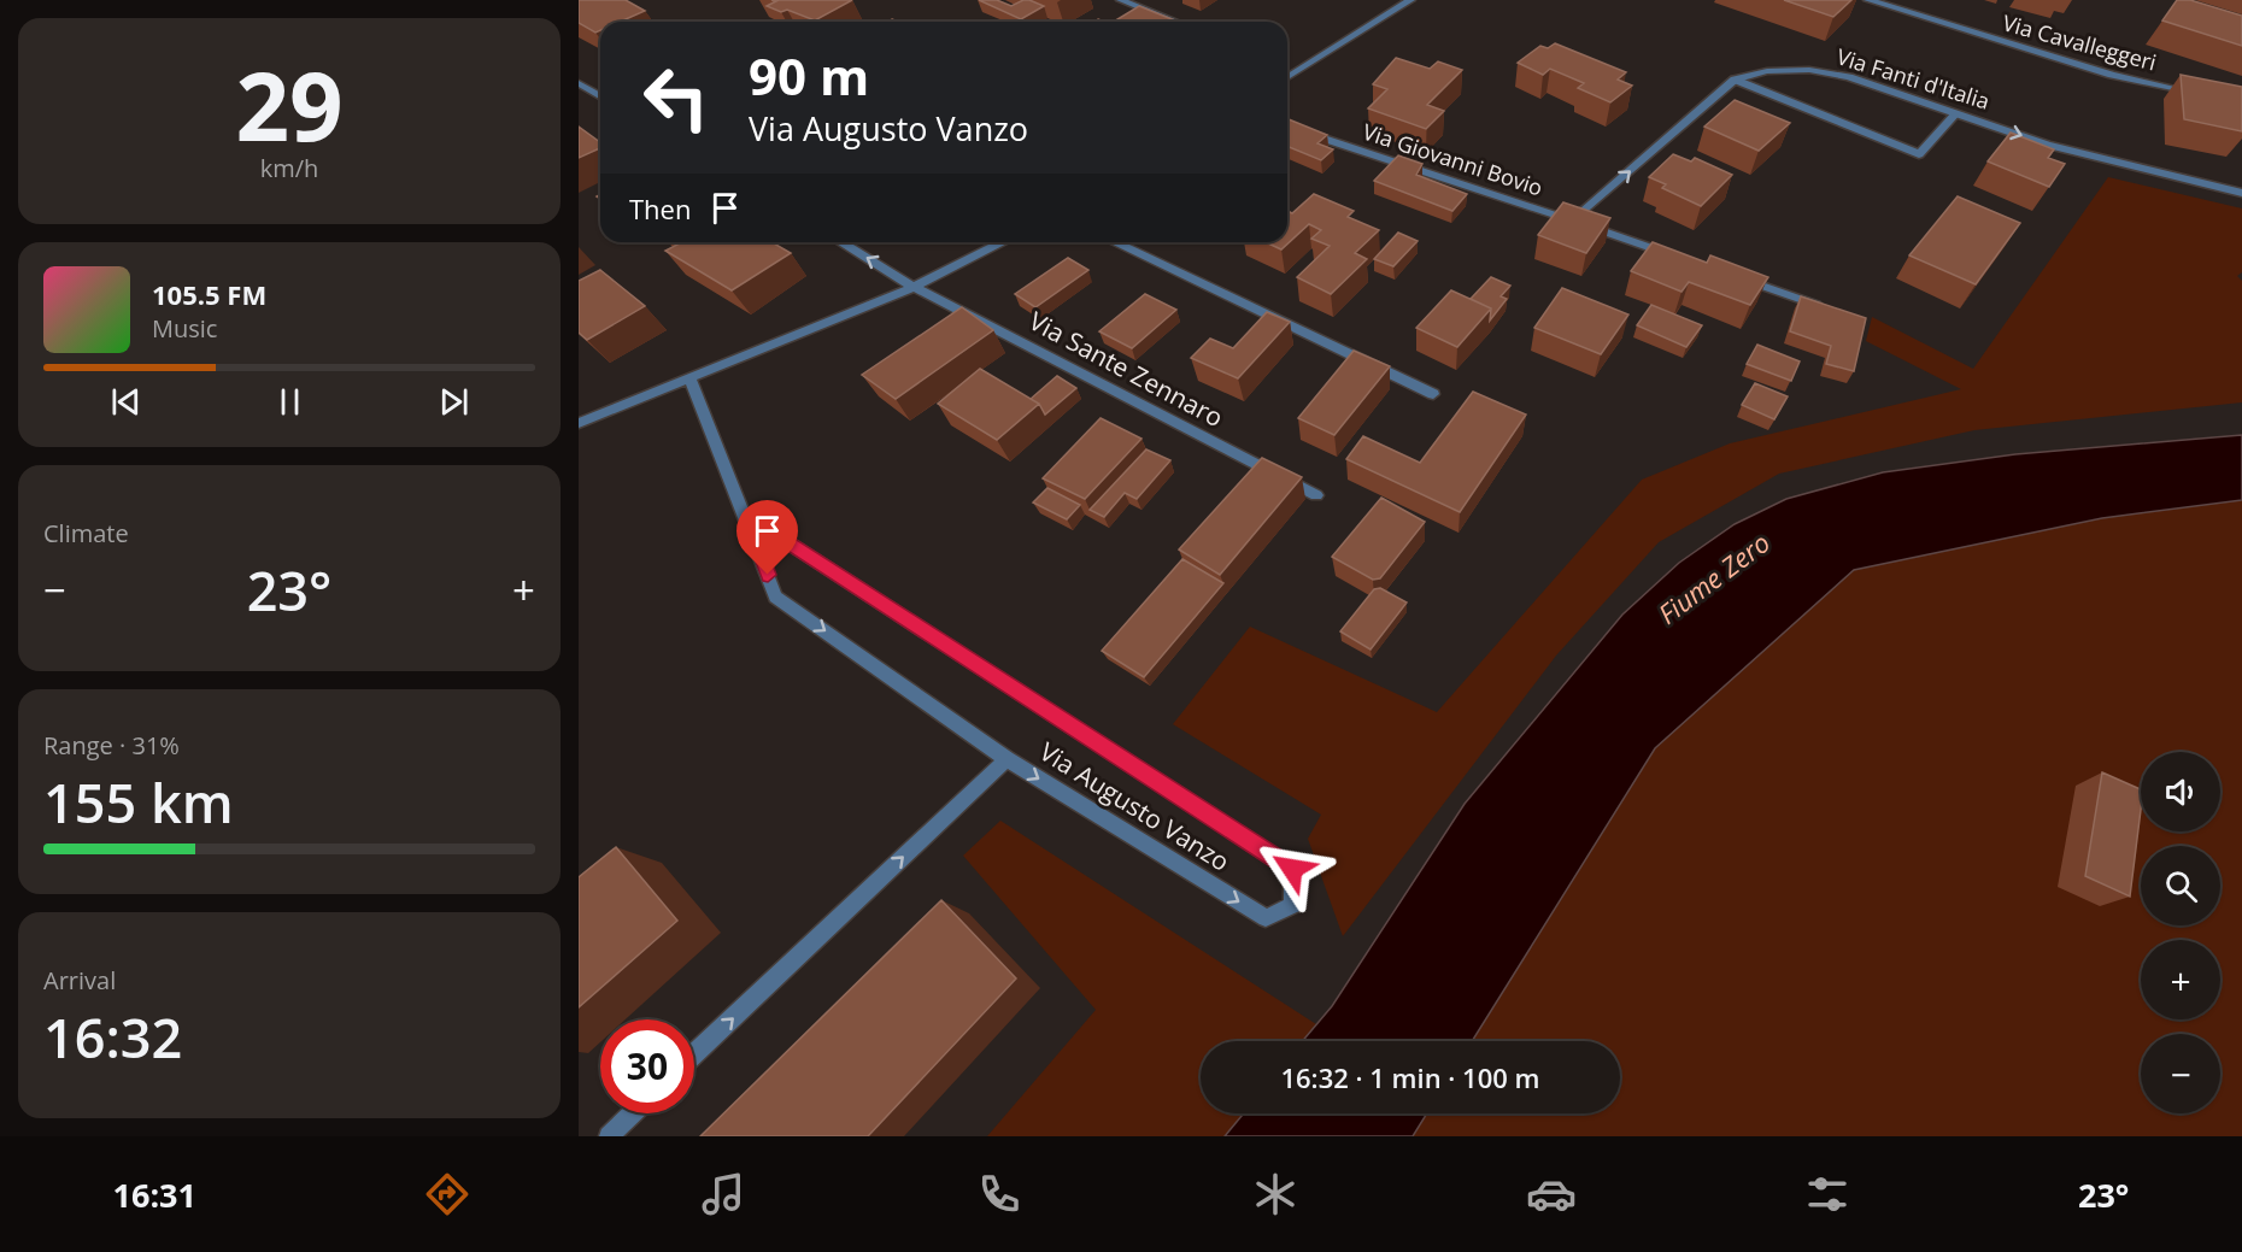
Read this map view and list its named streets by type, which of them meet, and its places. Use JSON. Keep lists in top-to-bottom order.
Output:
{
  "streets": {
    "street": [
      "Via Cavalleggeri",
      "Via Fanti d'Italia",
      "Via Giovanni Bovio",
      "Via Sante Zennaro",
      "Via Augusto Vanzo"
    ]
  },
  "crossings": [
    ["Via Fanti d'Italia", "Via Giovanni Bovio"]
  ],
  "one_way": ["Via Fanti d'Italia"],
  "water": ["Fiume Zero"],
  "page": {
    "tile": [
      ["29", "km/h"],
      "Climate",
      ["Range · 31%", "155 km"],
      ["Arrival", "16:32"]
    ],
    "turn": ["90 m", "Via Augusto Vanzo"],
    "then": "Then",
    "song": ["105.5 FM", "Music"],
    "heat": ["−", "23°", "+"],
    "map_buttons": ["+", "−"],
    "limit": "30",
    "trip": "16:32 · 1 min · 100 m",
    "tabs": ["16:31", "23°"]
  }
}
